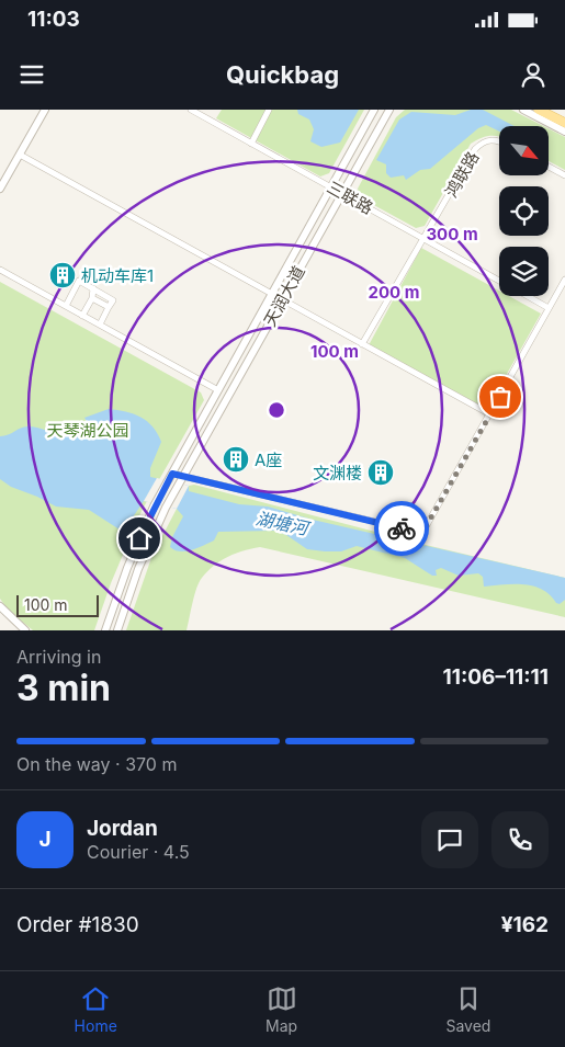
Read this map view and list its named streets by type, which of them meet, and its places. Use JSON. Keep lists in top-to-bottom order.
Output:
{
  "streets": {
    "street": ["鸿联路", "三联路", "天润大道"]
  },
  "crossings": [
    ["鸿联路", "三联路"],
    ["三联路", "天润大道"]
  ],
  "water": ["湖塘河"],
  "parks": ["天琴湖公园"],
  "places": {
    "building": ["机动车库1", "A座", "文渊楼"]
  },
  "scale_bar": "100 m",
  "north": "bottom right",
  "page": {
    "status": "11:03",
    "header": "Quickbag",
    "scale": "100 m",
    "heading": ["3 min", "Arriving in", "11:06–11:11"],
    "panel": [
      "Jordan",
      "Courier · 4.5",
      "Order #1830",
      "¥162"
    ],
    "bar": "On the way · 370 m",
    "round": "J",
    "tabs": ["Home", "Map", "Saved"]
  },
  "rings": ["300 m", "200 m", "100 m"]
}
